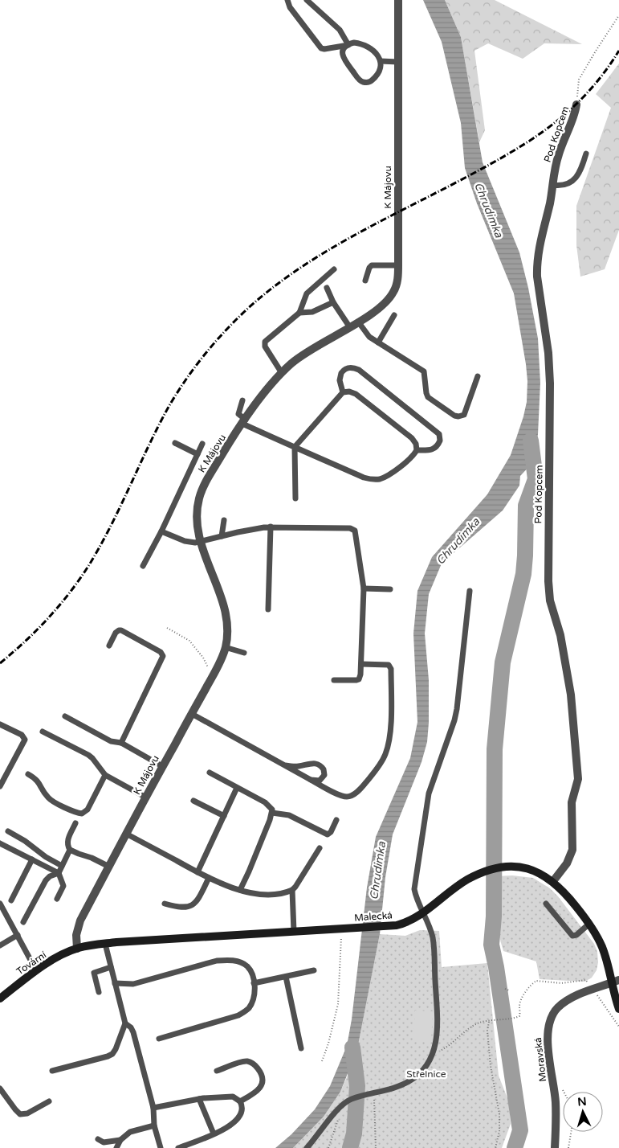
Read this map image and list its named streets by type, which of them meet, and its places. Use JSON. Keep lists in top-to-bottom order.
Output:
{
  "streets": {
    "street": [
      "Pod Kopcem",
      "K Májovu",
      "Malecká",
      "Tovární",
      "Moravská"
    ]
  },
  "crossings": [
    ["Pod Kopcem", "Malecká"],
    ["K Májovu", "Malecká"],
    ["K Májovu", "Tovární"],
    ["Malecká", "Tovární"],
    ["Malecká", "Moravská"]
  ],
  "water": ["Chrudimka"],
  "parks": ["Střelnice"],
  "north": "top"
}
